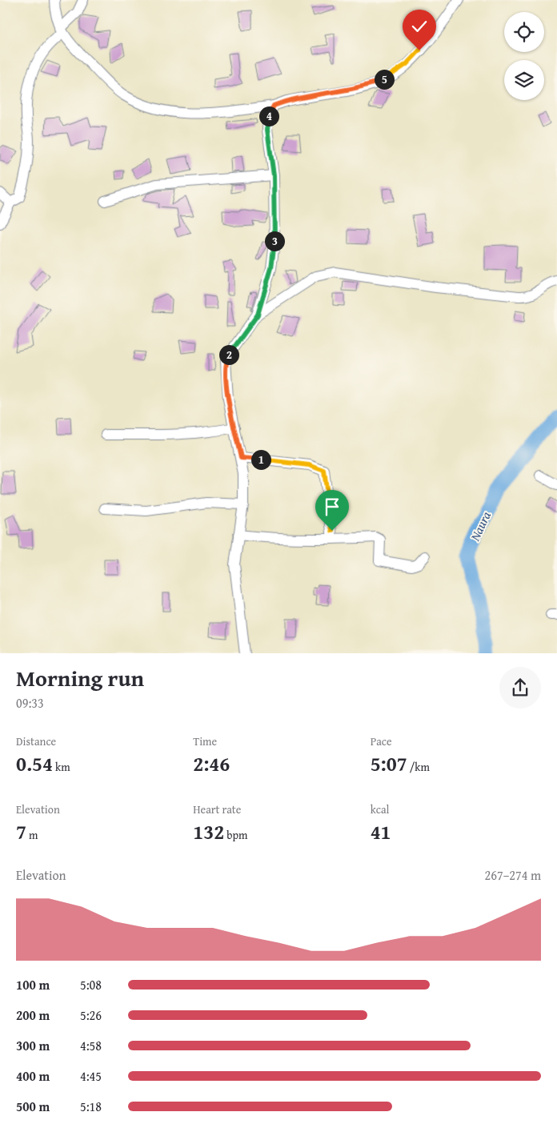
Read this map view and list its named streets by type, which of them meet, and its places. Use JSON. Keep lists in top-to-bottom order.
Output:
{
  "water": ["Naura"],
  "page": {
    "pins": [
      "5",
      "4",
      "3",
      "2",
      "1"
    ],
    "heading": ["Morning run", "09:33"],
    "stats": [
      ["Distance", "0.54 km"],
      ["Time", "2:46"],
      ["Pace", "5:07 /km"],
      ["Elevation", "7 m"],
      ["Heart rate", "132 bpm"],
      ["kcal", "41"]
    ],
    "chart": ["Elevation", "267–274 m"],
    "list": [
      {
        "name": "100 m",
        "note": "5:08"
      },
      {
        "name": "200 m",
        "note": "5:26"
      },
      {
        "name": "300 m",
        "note": "4:58"
      },
      {
        "name": "400 m",
        "note": "4:45"
      },
      {
        "name": "500 m",
        "note": "5:18"
      }
    ]
  }
}
